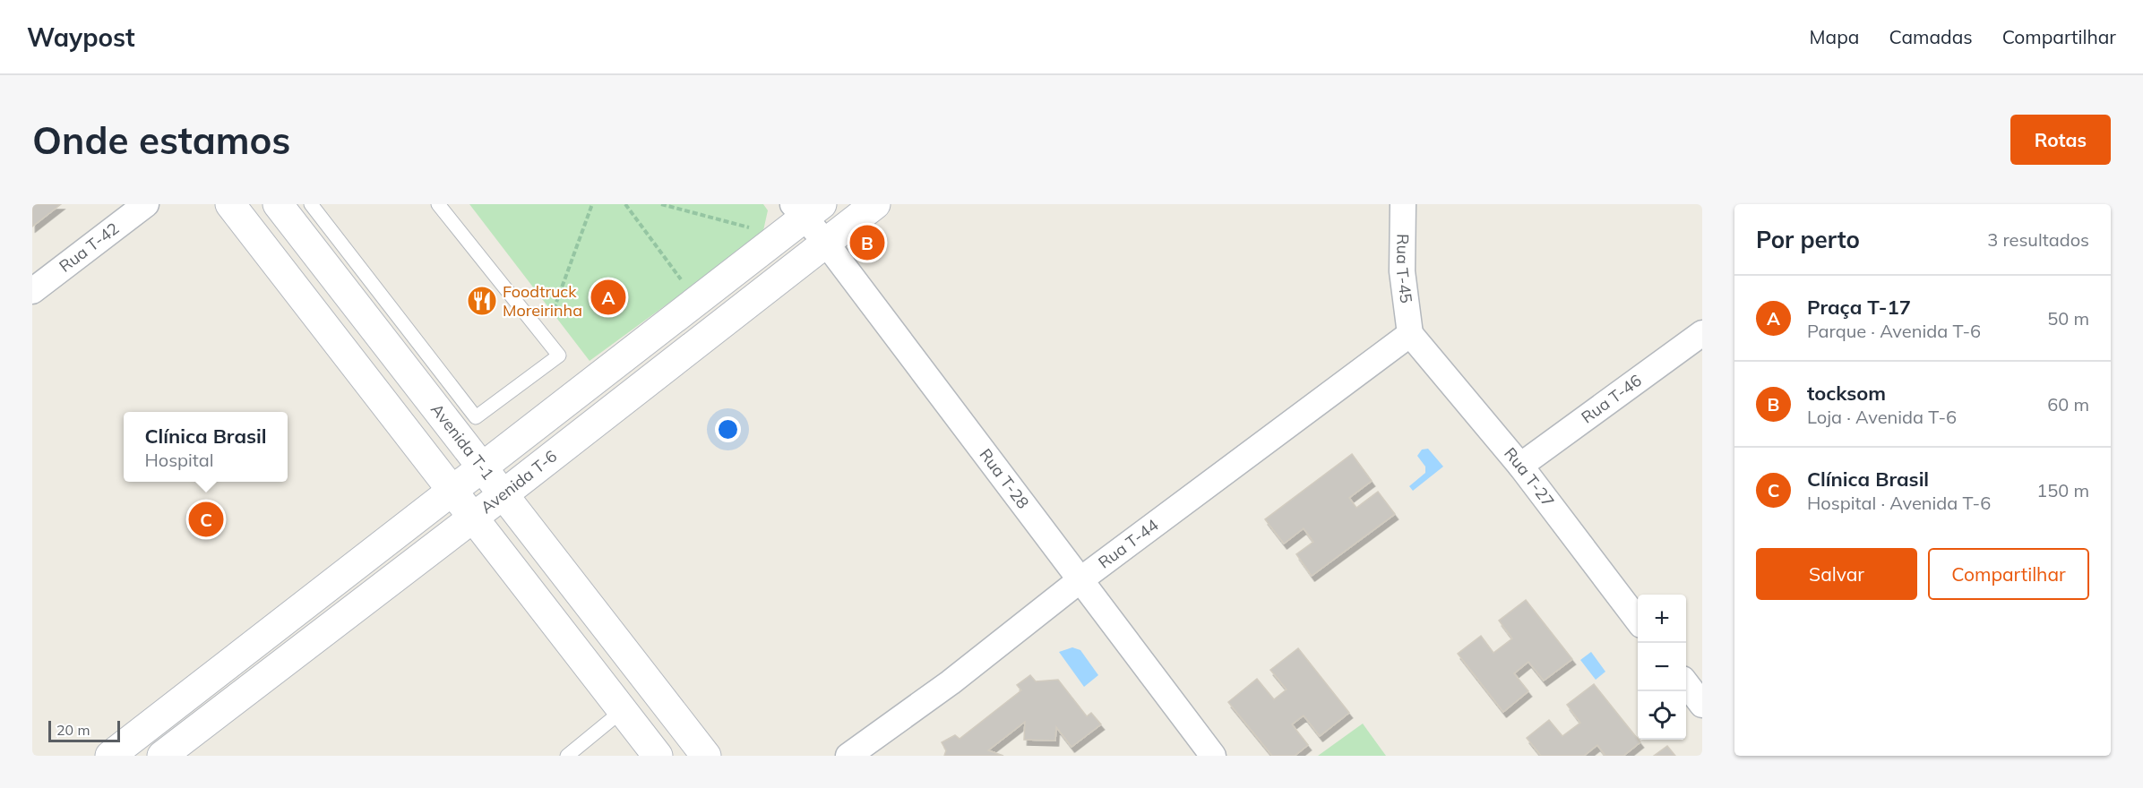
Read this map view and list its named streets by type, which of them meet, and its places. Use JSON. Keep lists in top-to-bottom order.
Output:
{
  "streets": {
    "main road": ["Avenida T-1", "Avenida T-6"],
    "street": [
      "Rua T-42",
      "Rua T-45",
      "Rua T-46",
      "Rua T-27",
      "Rua T-28",
      "Rua T-44"
    ]
  },
  "crossings": [
    ["Rua T-45", "Rua T-27"],
    ["Rua T-45", "Rua T-44"],
    ["Rua T-46", "Rua T-27"],
    ["Avenida T-1", "Avenida T-6"],
    ["Rua T-27", "Rua T-44"],
    ["Rua T-28", "Avenida T-6"],
    ["Rua T-28", "Rua T-44"]
  ],
  "places": {
    "restaurant": ["Foodtruck Moreirinha"]
  },
  "scale_bar": "20 m",
  "page": {
    "header": "Waypost",
    "nav": ["Mapa", "Camadas", "Compartilhar"],
    "buttons": [
      "Rotas",
      ["Salvar", "Compartilhar"]
    ],
    "title": "Onde estamos",
    "heading": ["Por perto", "3 resultados"],
    "pins": ["B", "A", "C"],
    "list": [
      {
        "mark": "A",
        "name": "Praça T-17",
        "note": "Parque · Avenida T-6",
        "value": "50 m"
      },
      {
        "mark": "B",
        "name": "tocksom",
        "note": "Loja · Avenida T-6",
        "value": "60 m"
      },
      {
        "mark": "C",
        "name": "Clínica Brasil",
        "note": "Hospital · Avenida T-6",
        "value": "150 m"
      }
    ],
    "popup": ["Clínica Brasil", "Hospital"],
    "map_buttons": ["+", "−"],
    "scale": "20 m"
  }
}
